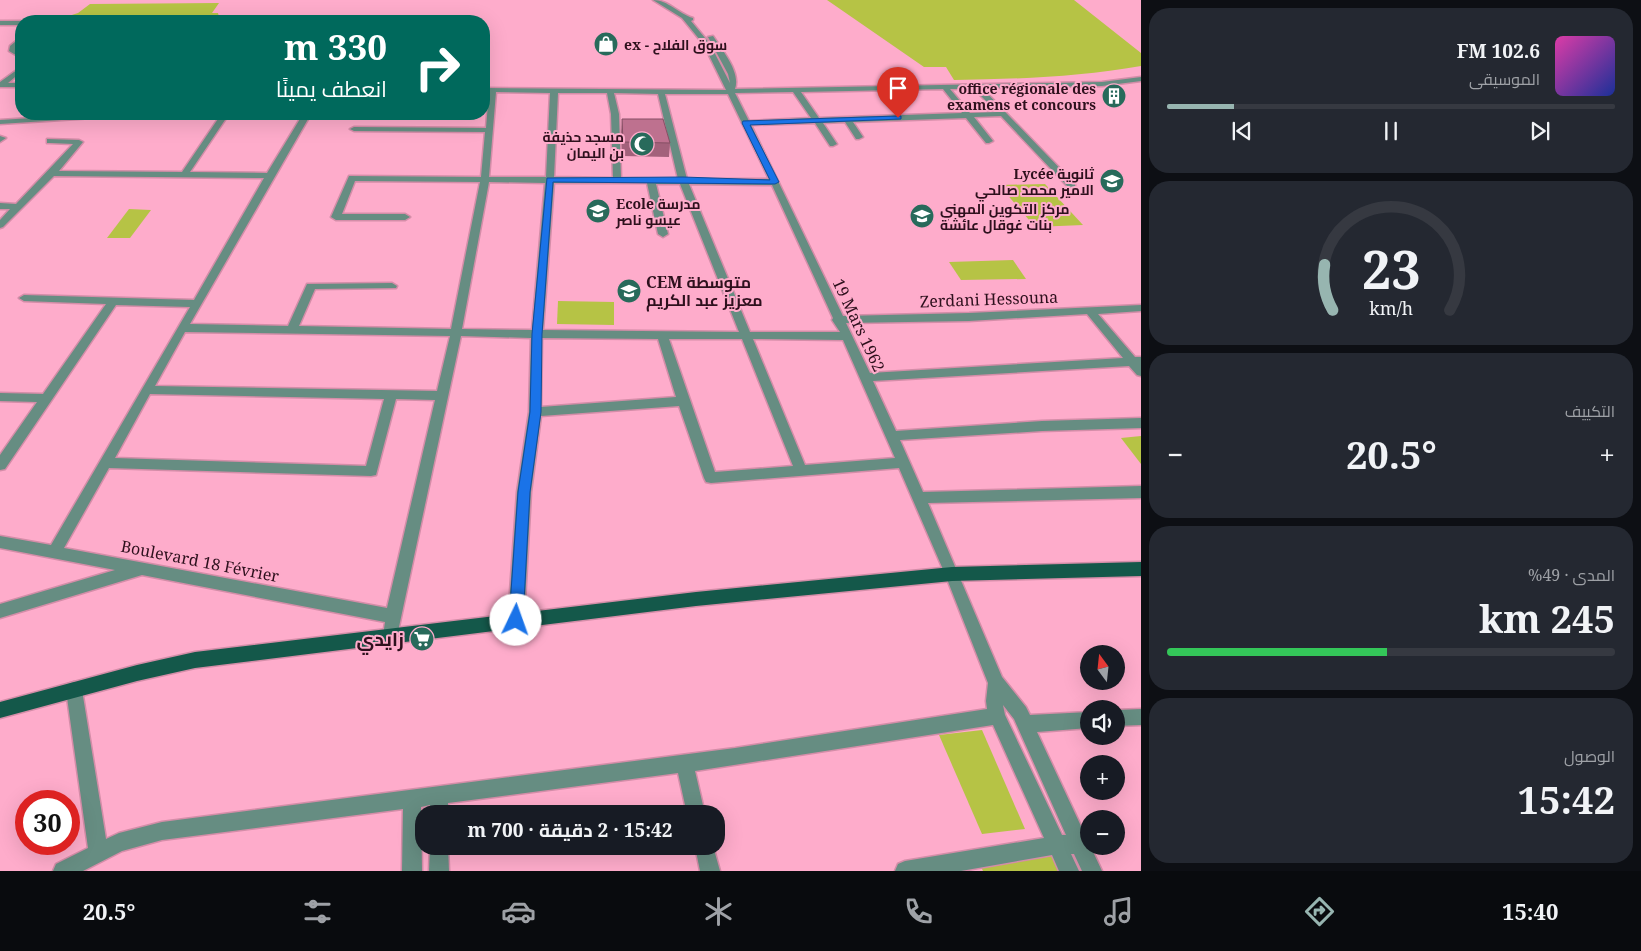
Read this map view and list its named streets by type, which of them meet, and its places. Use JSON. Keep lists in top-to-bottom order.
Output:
{
  "streets": {
    "street": ["Zerdani Hessouna", "19 Mars 1962", "Boulevard 18 Février"]
  },
  "crossings": [
    ["Zerdani Hessouna", "19 Mars 1962"]
  ],
  "places": {
    "shop": ["ex - سوق الفلاح"],
    "building": ["office régionale des examens et concours"],
    "mosque": ["مسجد حذيفة بن اليمان"],
    "school or university": [
      "Lycée ثانوية الامير محمد صالحي",
      "Ecole مدرسة عيسو ناصر",
      "مركز التكوين المهني بنات غوقال عائشة",
      "CEM متوسطة معزيز عبد الكريم"
    ],
    "supermarket": ["زايدي"]
  },
  "north": "top",
  "page": {
    "turn": ["330 m", "انعطف يمينًا"],
    "song": ["102.6 FM", "الموسيقى"],
    "tile": [
      "التكييف",
      ["المدى · 49%", "245 km"],
      ["الوصول", "15:42"]
    ],
    "heat": ["−", "20.5°", "+"],
    "map_buttons": ["+", "−"],
    "limit": "30",
    "trip": "15:42 · 2 دقيقة · 700 m",
    "tabs": ["15:40", "20.5°"],
    "gauge": ["23", "km/h"]
  }
}
